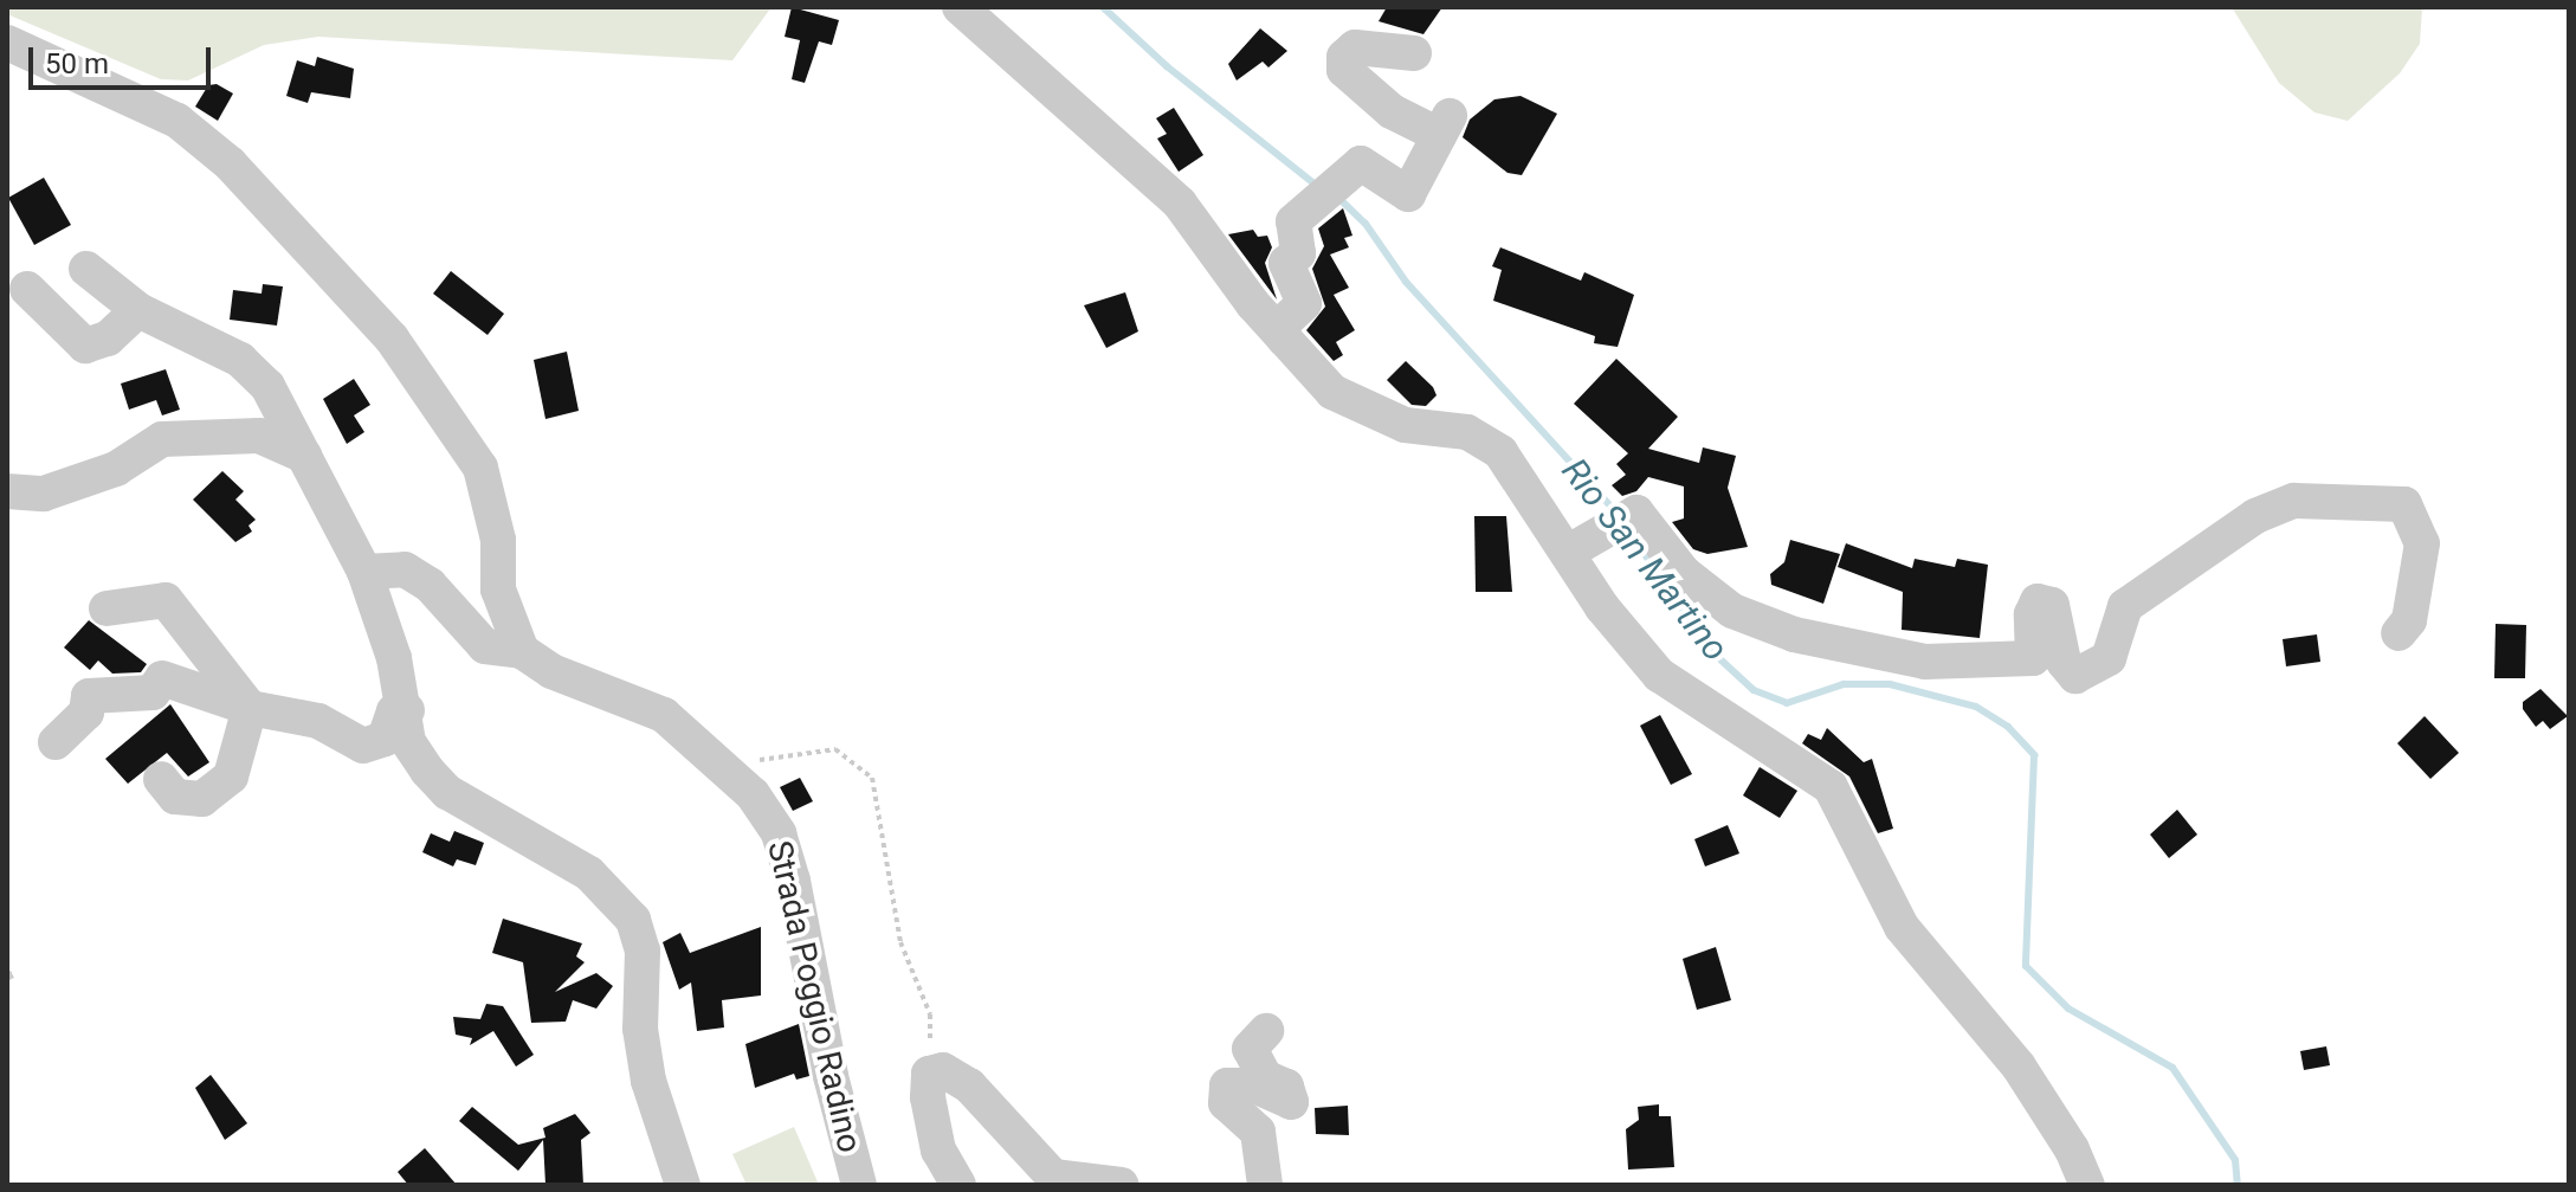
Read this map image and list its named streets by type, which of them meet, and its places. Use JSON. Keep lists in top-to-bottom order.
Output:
{
  "streets": {
    "street": ["Strada Poggio Radino"]
  },
  "water": ["Rio San Martino"],
  "scale_bar": "50 m"
}
